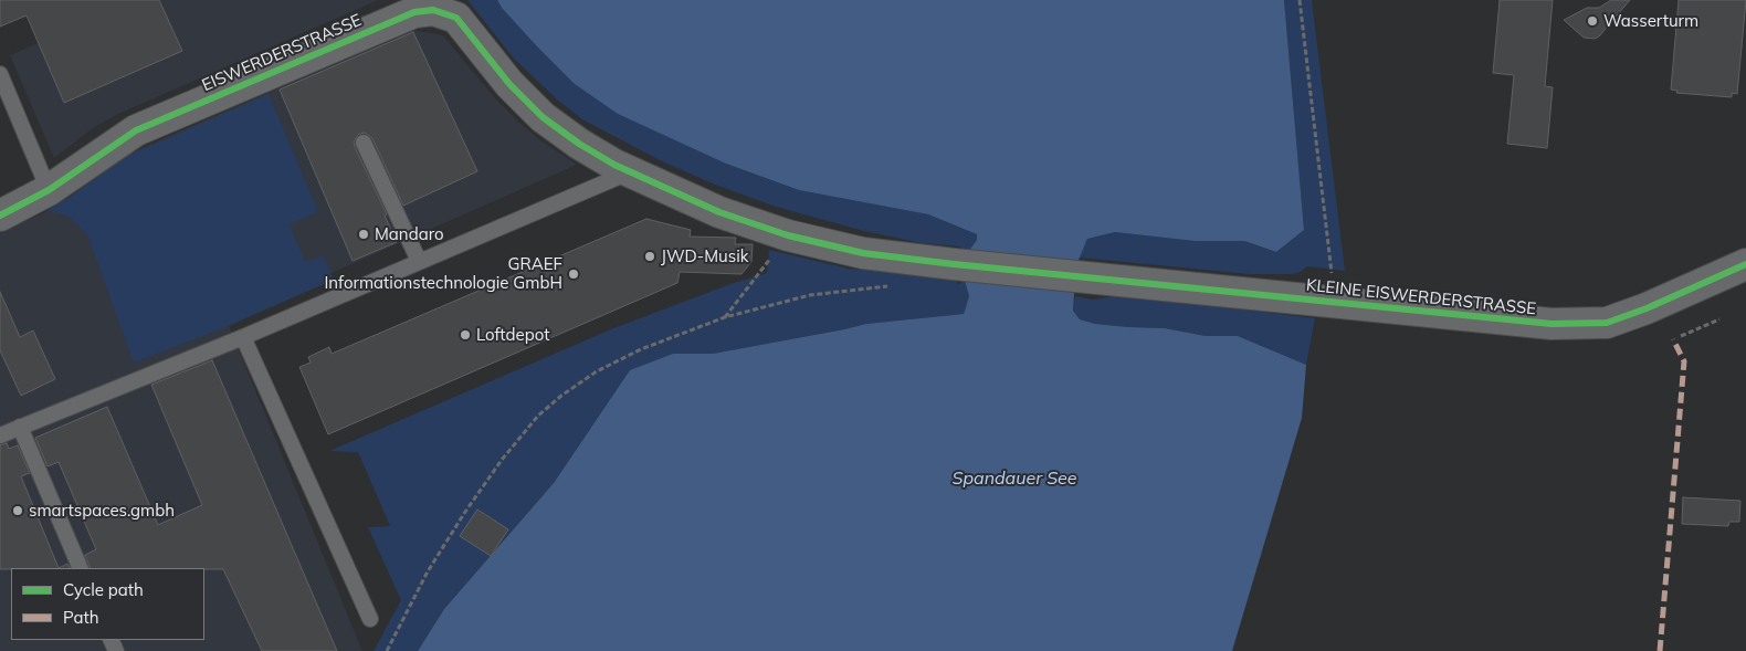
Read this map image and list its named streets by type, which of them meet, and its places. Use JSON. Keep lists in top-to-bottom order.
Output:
{
  "streets": {
    "street": ["EISWERDERSTRASSE", "KLEINE EISWERDERSTRASSE"]
  },
  "crossings": [
    ["EISWERDERSTRASSE", "KLEINE EISWERDERSTRASSE"]
  ],
  "water": ["Spandauer See"],
  "places": [
    "Wasserturm",
    "Mandaro",
    "JWD-Musik",
    "GRAEF Informationstechnologie GmbH",
    "Loftdepot",
    "smartspaces.gmbh"
  ],
  "legend": ["Cycle path", "Path"]
}
